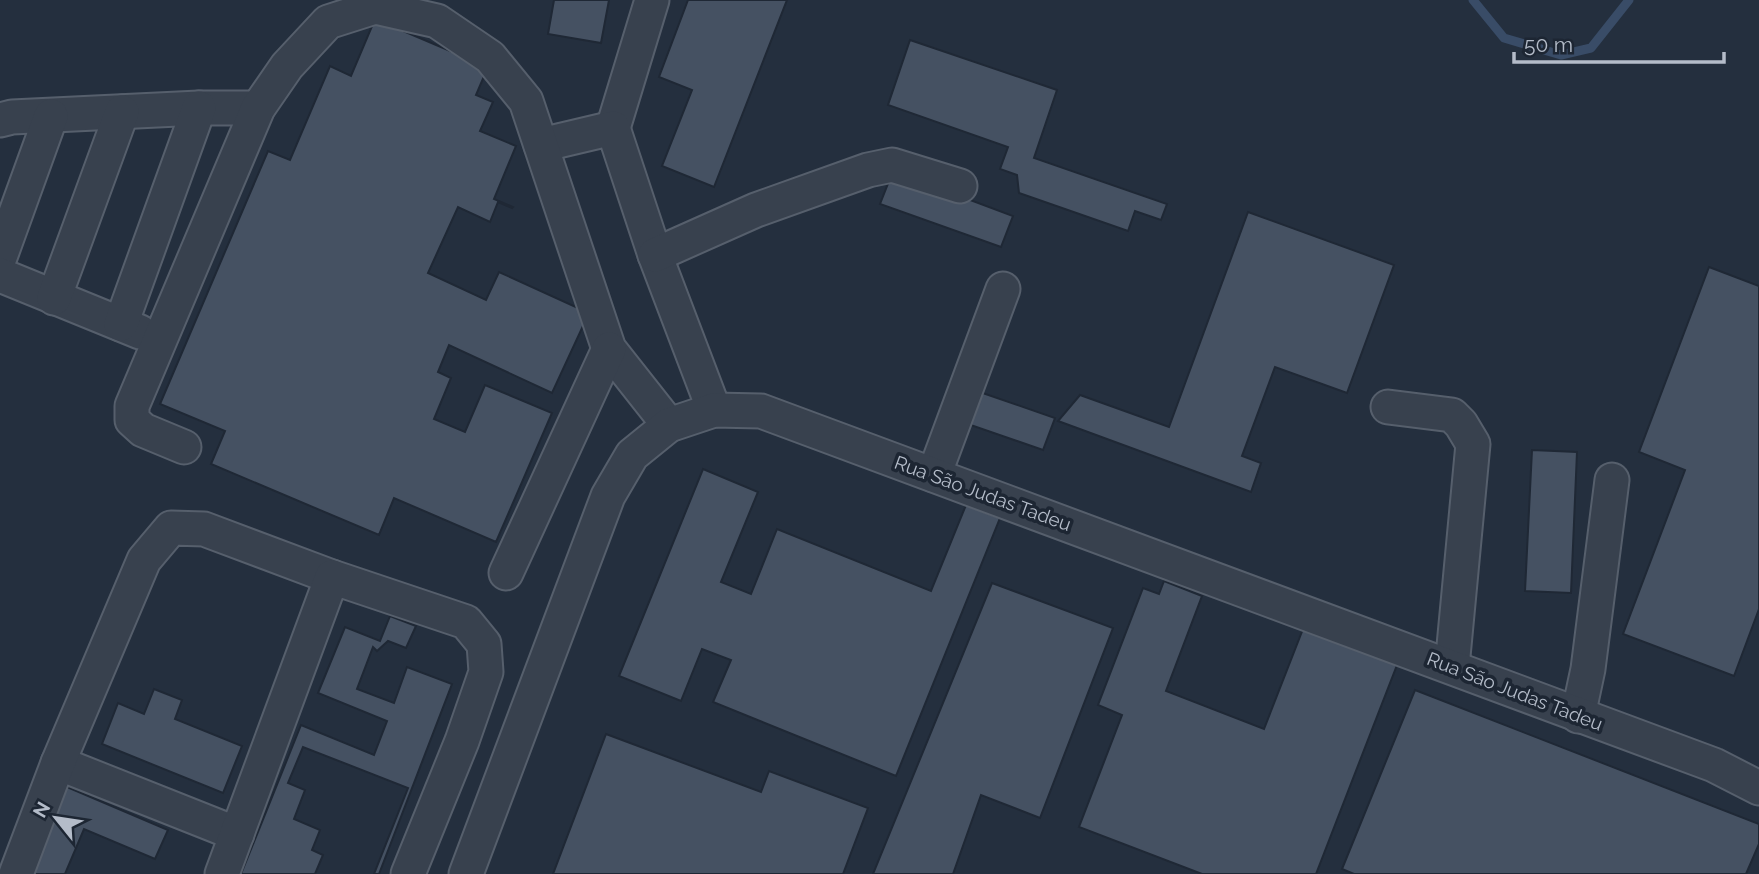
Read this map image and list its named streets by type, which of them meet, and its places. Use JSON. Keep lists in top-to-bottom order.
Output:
{
  "streets": {
    "street": ["Rua São Judas Tadeu"]
  },
  "scale_bar": "50 m",
  "north": "top left"
}
